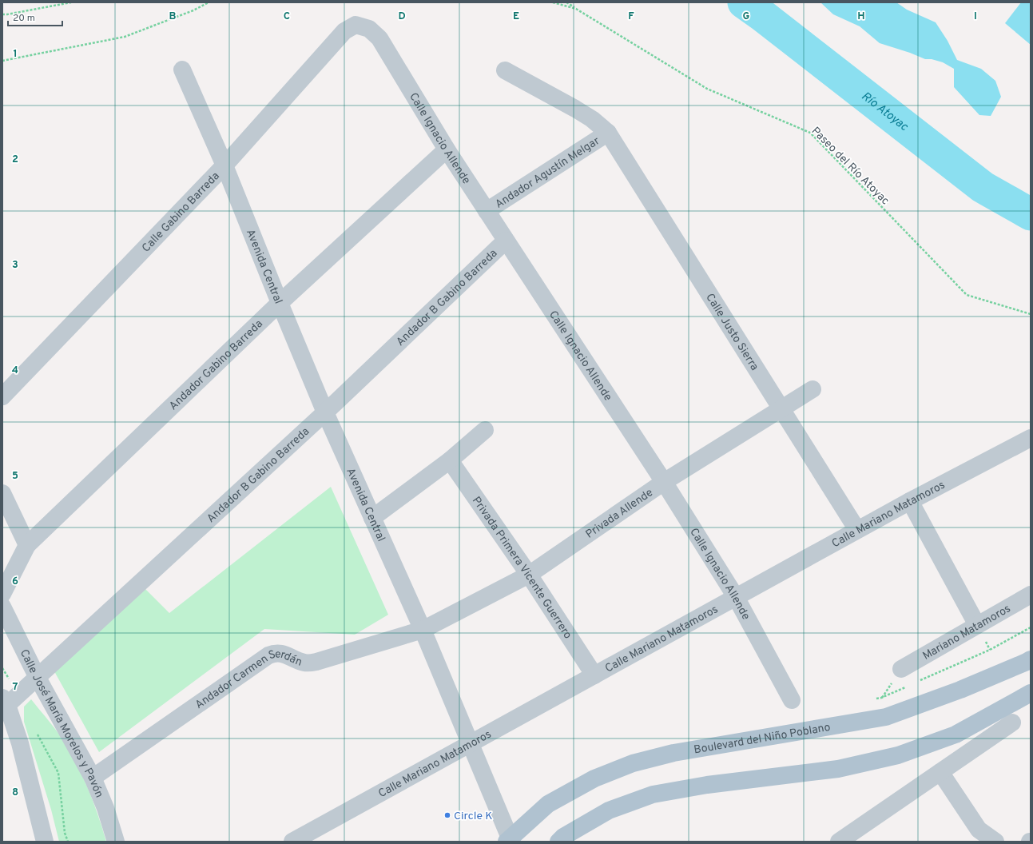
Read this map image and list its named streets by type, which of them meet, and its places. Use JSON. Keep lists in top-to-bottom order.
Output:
{
  "streets": {
    "main road": ["Boulevard del Niño Poblano"],
    "street": [
      "Calle Ignacio Allende",
      "Andador Agustín Melgar",
      "Calle Gabino Barreda",
      "Avenida Central",
      "Andador B Gabino Barreda",
      "Calle Justo Sierra",
      "Andador Gabino Barreda",
      "Privada Allende",
      "Calle Mariano Matamoros",
      "Privada Primera Vicente Guerrero",
      "Mariano Matamoros",
      "Andador Carmen Serdán",
      "Calle José María Morelos y Pavón"
    ],
    "path": ["Paseo del Río Atoyac"]
  },
  "crossings": [
    ["Calle Ignacio Allende", "Andador Agustín Melgar"],
    ["Calle Ignacio Allende", "Calle Gabino Barreda"],
    ["Calle Ignacio Allende", "Andador B Gabino Barreda"],
    ["Calle Ignacio Allende", "Andador Gabino Barreda"],
    ["Calle Ignacio Allende", "Privada Allende"],
    ["Calle Ignacio Allende", "Calle Mariano Matamoros"],
    ["Andador Agustín Melgar", "Calle Justo Sierra"],
    ["Calle Gabino Barreda", "Avenida Central"],
    ["Avenida Central", "Andador B Gabino Barreda"],
    ["Avenida Central", "Andador Gabino Barreda"],
    ["Avenida Central", "Privada Allende"],
    ["Avenida Central", "Calle Mariano Matamoros"],
    ["Avenida Central", "Andador Carmen Serdán"],
    ["Avenida Central", "Boulevard del Niño Poblano"],
    ["Andador B Gabino Barreda", "Calle José María Morelos y Pavón"],
    ["Calle Justo Sierra", "Privada Allende"],
    ["Calle Justo Sierra", "Calle Mariano Matamoros"],
    ["Privada Allende", "Privada Primera Vicente Guerrero"],
    ["Privada Allende", "Andador Carmen Serdán"],
    ["Calle Mariano Matamoros", "Privada Primera Vicente Guerrero"],
    ["Andador Carmen Serdán", "Calle José María Morelos y Pavón"]
  ],
  "water": ["Río Atoyac"],
  "places": ["Circle K"],
  "scale_bar": "20 m",
  "grid": {
    "columns": [
      "B",
      "C",
      "D",
      "E",
      "F",
      "G",
      "H",
      "I"
    ],
    "rows": [
      "1",
      "2",
      "3",
      "4",
      "5",
      "6",
      "7",
      "8"
    ]
  }
}
